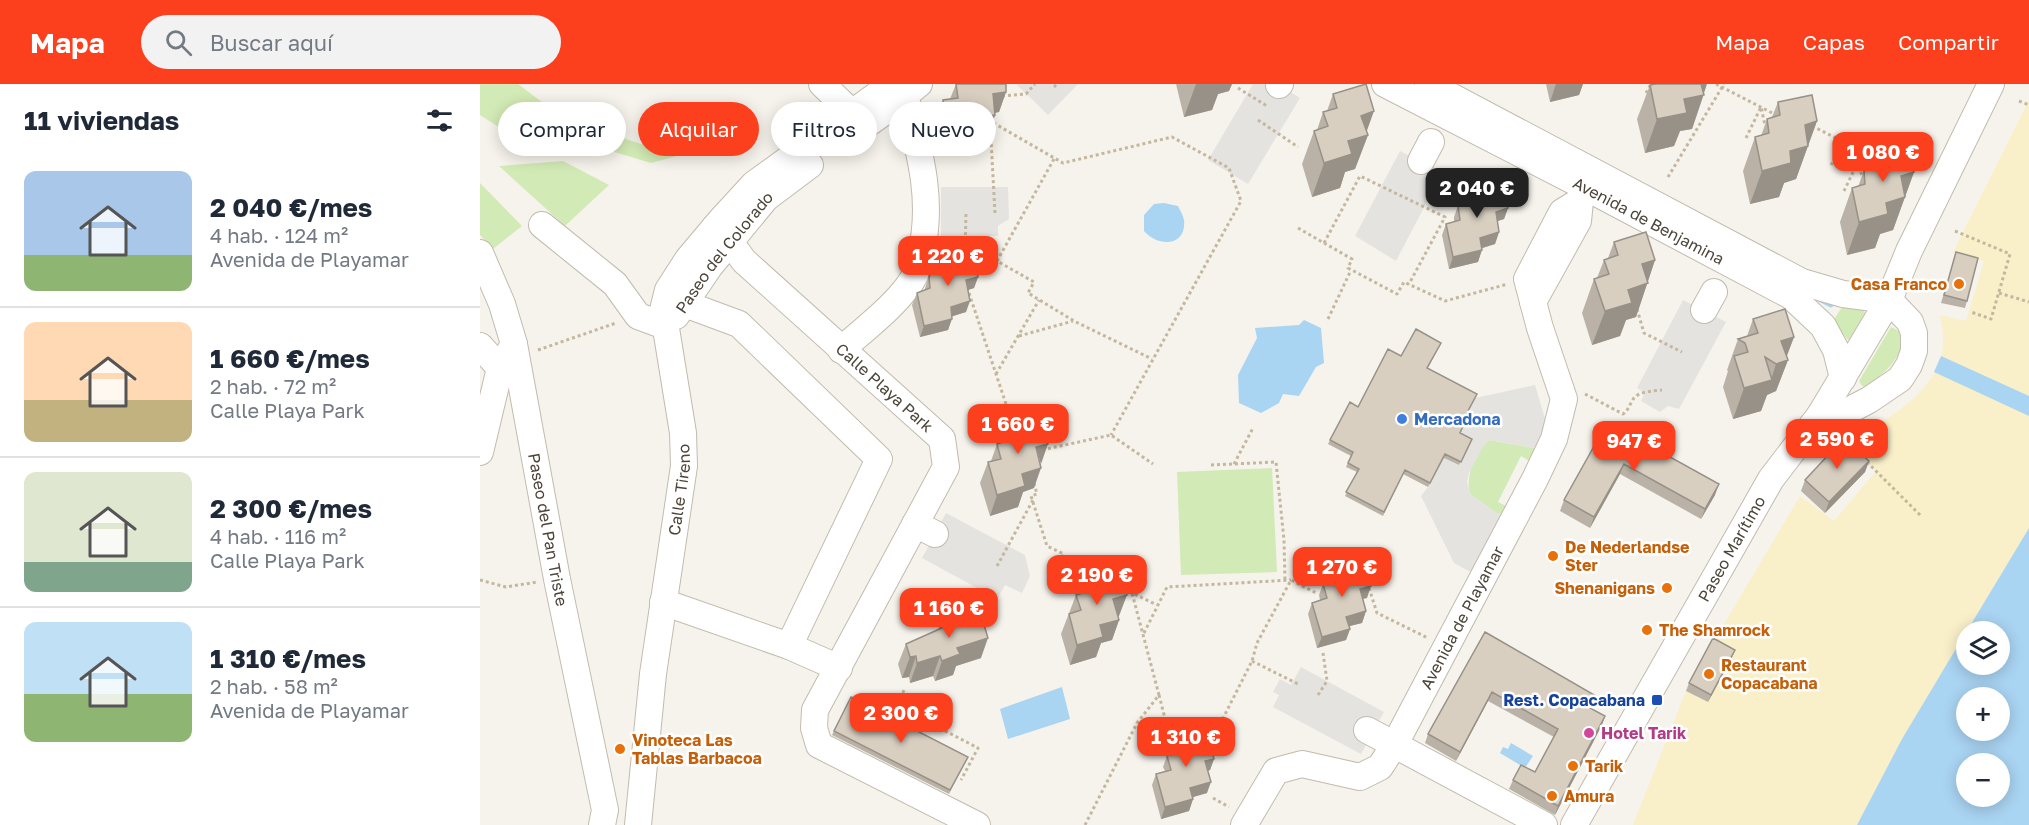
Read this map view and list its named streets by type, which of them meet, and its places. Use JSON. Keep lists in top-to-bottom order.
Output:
{
  "streets": {
    "street": [
      "Avenida de Benjamina",
      "Paseo del Colorado",
      "Calle Playa Park",
      "Calle Tireno",
      "Paseo del Pan Triste",
      "Paseo Marítimo",
      "Avenida de Playamar"
    ]
  },
  "crossings": [
    ["Avenida de Benjamina", "Paseo Marítimo"],
    ["Paseo del Colorado", "Calle Playa Park"],
    ["Paseo del Colorado", "Calle Tireno"]
  ],
  "places": {
    "other": [
      "Casa Franco",
      "Mercadona",
      "De Nederlandse Ster",
      "Shenanigans",
      "The Shamrock",
      "Restaurant Copacabana",
      "Hotel Tarik",
      "Vinoteca Las Tablas Barbacoa",
      "Tarik",
      "Amura"
    ],
    "transit": ["Rest. Copacabana"]
  },
  "page": {
    "header": "Mapa",
    "search": "Buscar aquí",
    "nav": ["Mapa", "Capas", "Compartir"],
    "heading": "11 viviendas",
    "chip": [
      "Comprar",
      "Alquilar",
      "Filtros",
      "Nuevo"
    ],
    "price": [
      "1 080 €",
      "2 040 €",
      "1 220 €",
      "1 660 €",
      "2 590 €",
      "947 €",
      "1 270 €",
      "2 190 €",
      "1 160 €",
      "2 300 €",
      "1 310 €"
    ],
    "list": [
      {
        "name": "2 040 €/mes",
        "note": "4 hab. · 124 m² · Avenida de Playamar"
      },
      {
        "name": "1 660 €/mes",
        "note": "2 hab. · 72 m² · Calle Playa Park"
      },
      {
        "name": "2 300 €/mes",
        "note": "4 hab. · 116 m² · Calle Playa Park"
      },
      {
        "name": "1 310 €/mes",
        "note": "2 hab. · 58 m² · Avenida de Playamar"
      }
    ],
    "map_buttons": ["+", "−"]
  }
}
